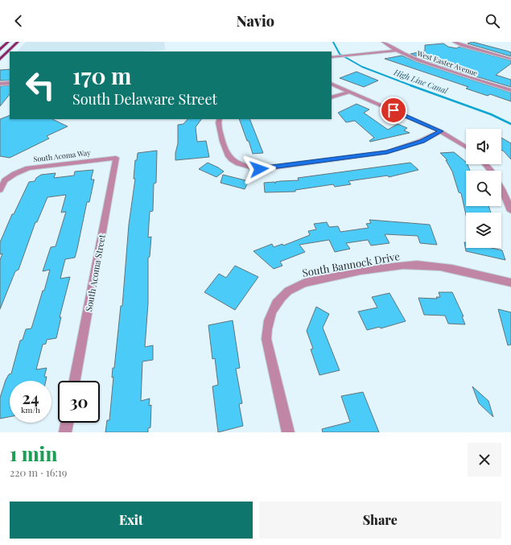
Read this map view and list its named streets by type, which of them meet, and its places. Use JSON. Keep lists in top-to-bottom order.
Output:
{
  "streets": {
    "street": [
      "West Easter Avenue",
      "South Acoma Way",
      "South Bannock Drive",
      "South Acoma Street"
    ]
  },
  "crossings": [
    ["South Acoma Way", "South Acoma Street"]
  ],
  "water": ["High Line Canal"],
  "page": {
    "header": "Navio",
    "turn": ["170 m", "South Delaware Street"],
    "speed": "24 km/h",
    "limit": "30",
    "heading": ["1 min", "220 m · 16:19"],
    "buttons": ["Exit", "Share"]
  }
}
